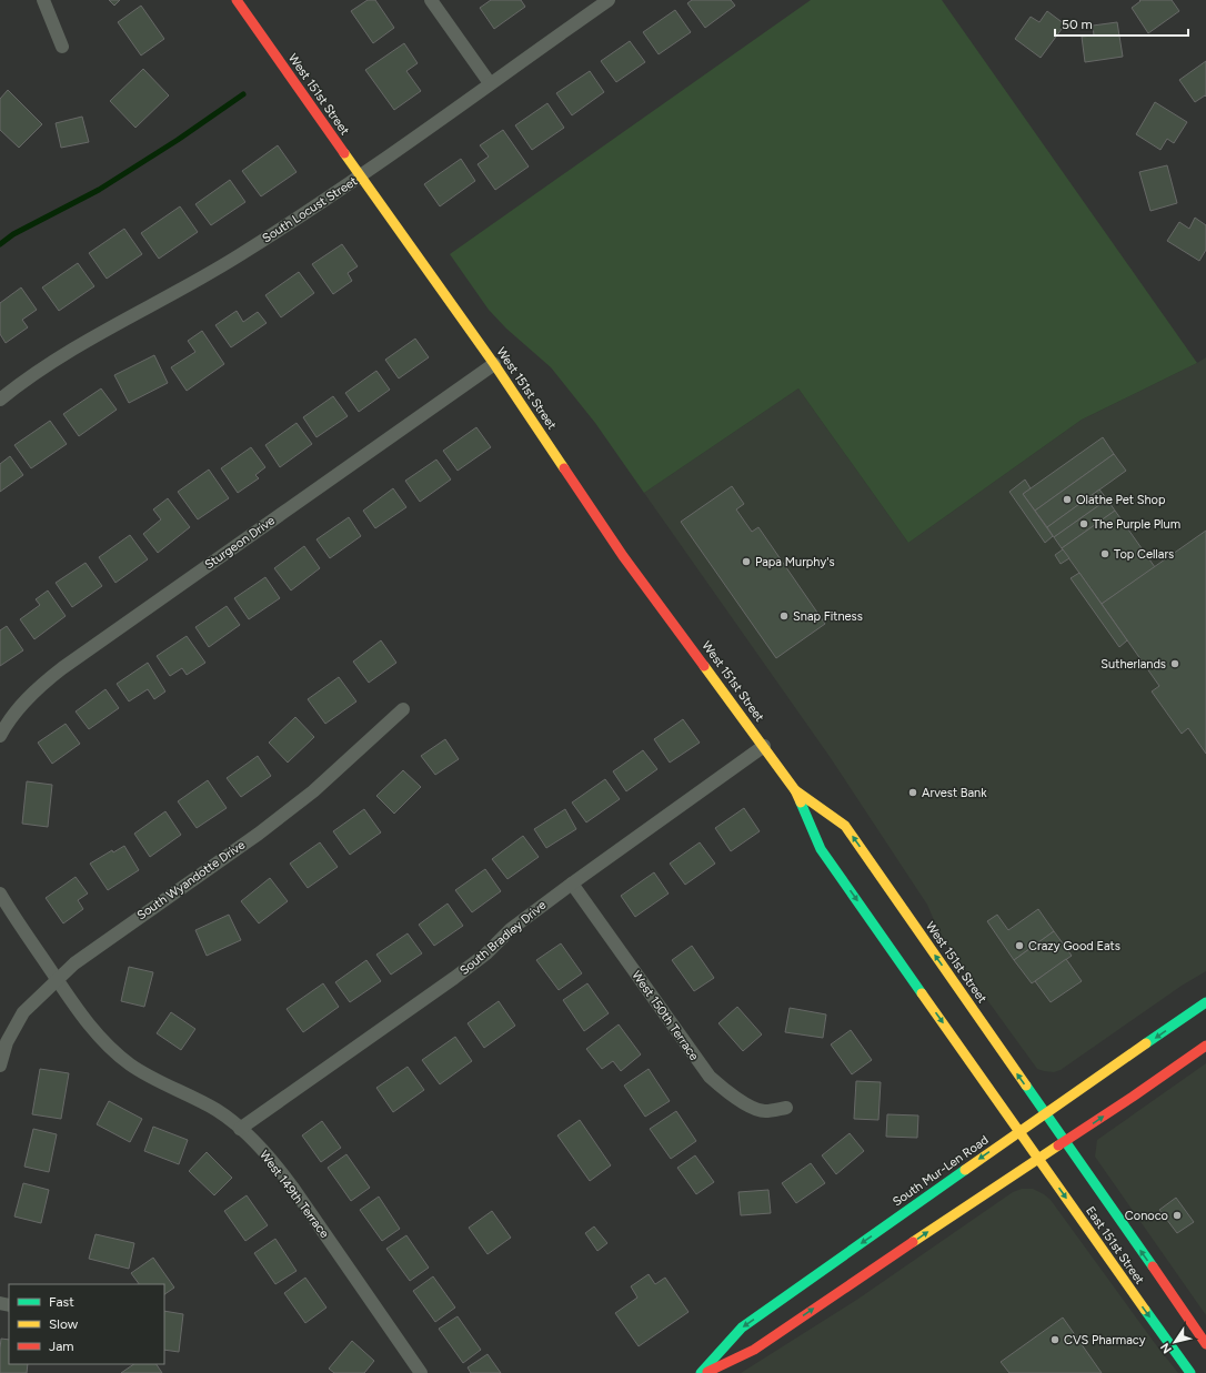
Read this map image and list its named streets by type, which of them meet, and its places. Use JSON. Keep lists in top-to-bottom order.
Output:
{
  "streets": {
    "main road": ["West 151st Street", "South Mur-Len Road", "East 151st Street"],
    "street": [
      "South Locust Street",
      "Sturgeon Drive",
      "South Wyandotte Drive",
      "South Bradley Drive",
      "West 150th Terrace",
      "West 149th Terrace"
    ]
  },
  "crossings": [
    ["West 151st Street", "South Locust Street"],
    ["West 151st Street", "Sturgeon Drive"],
    ["West 151st Street", "South Bradley Drive"],
    ["West 151st Street", "South Mur-Len Road"],
    ["West 151st Street", "East 151st Street"],
    ["South Wyandotte Drive", "West 149th Terrace"],
    ["South Bradley Drive", "West 150th Terrace"],
    ["South Bradley Drive", "West 149th Terrace"],
    ["South Mur-Len Road", "East 151st Street"]
  ],
  "places": [
    "Olathe Pet Shop",
    "The Purple Plum",
    "Top Cellars",
    "Papa Murphy's",
    "Snap Fitness",
    "Sutherlands",
    "Arvest Bank",
    "Crazy Good Eats",
    "Conoco",
    "CVS Pharmacy"
  ],
  "legend": ["Fast", "Slow", "Jam"],
  "scale_bar": "50 m",
  "north": "bottom left"
}
